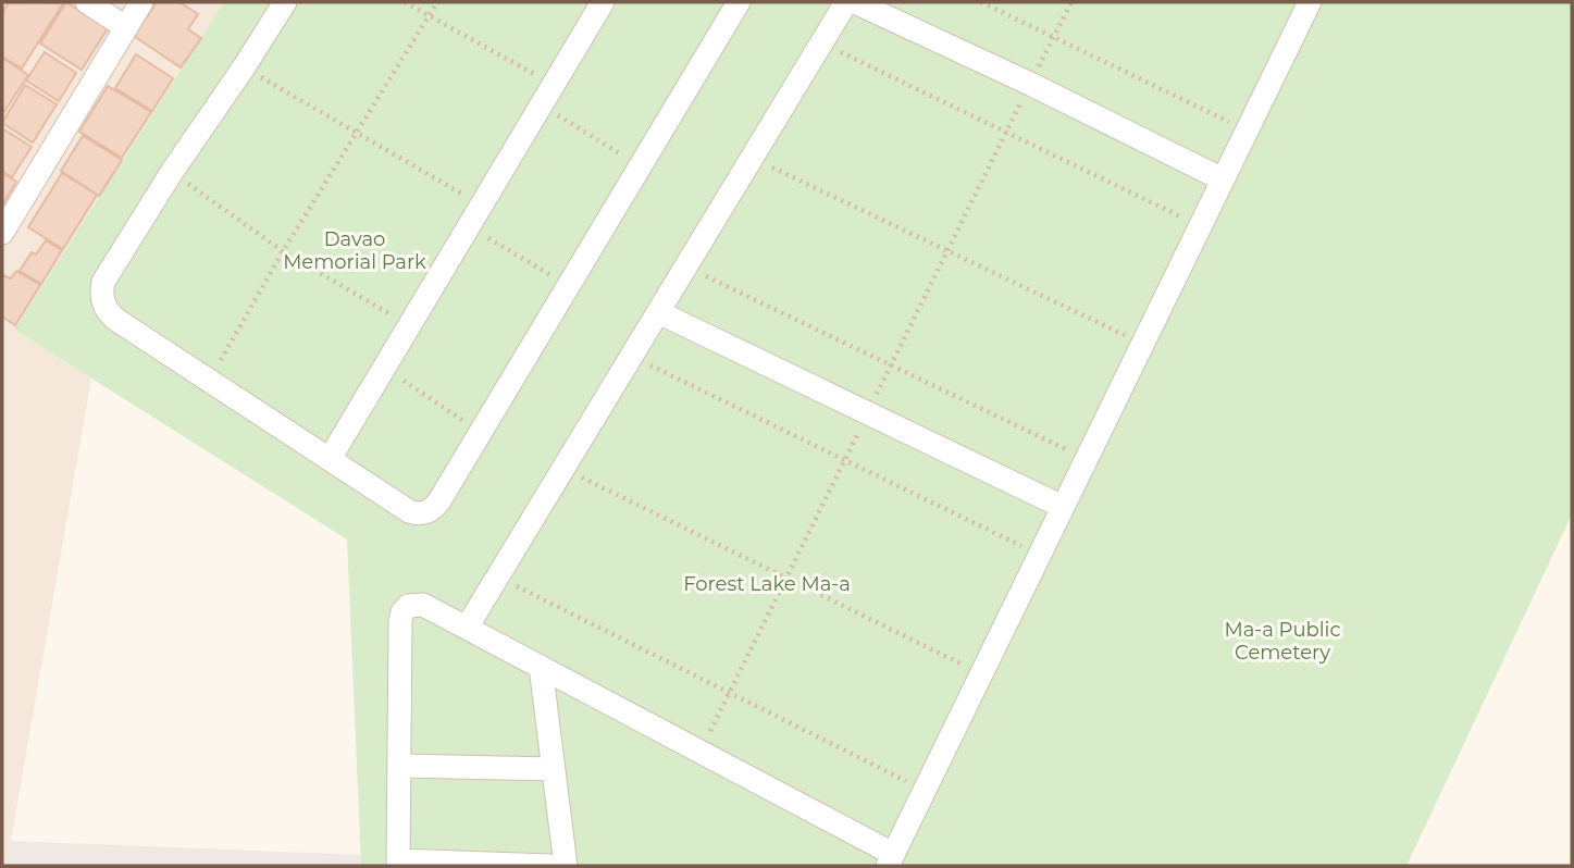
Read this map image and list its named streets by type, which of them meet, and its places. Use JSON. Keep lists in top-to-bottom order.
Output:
{
  "parks": ["Davao Memorial Park", "Forest Lake Ma-a", "Ma-a Public Cemetery"]
}
